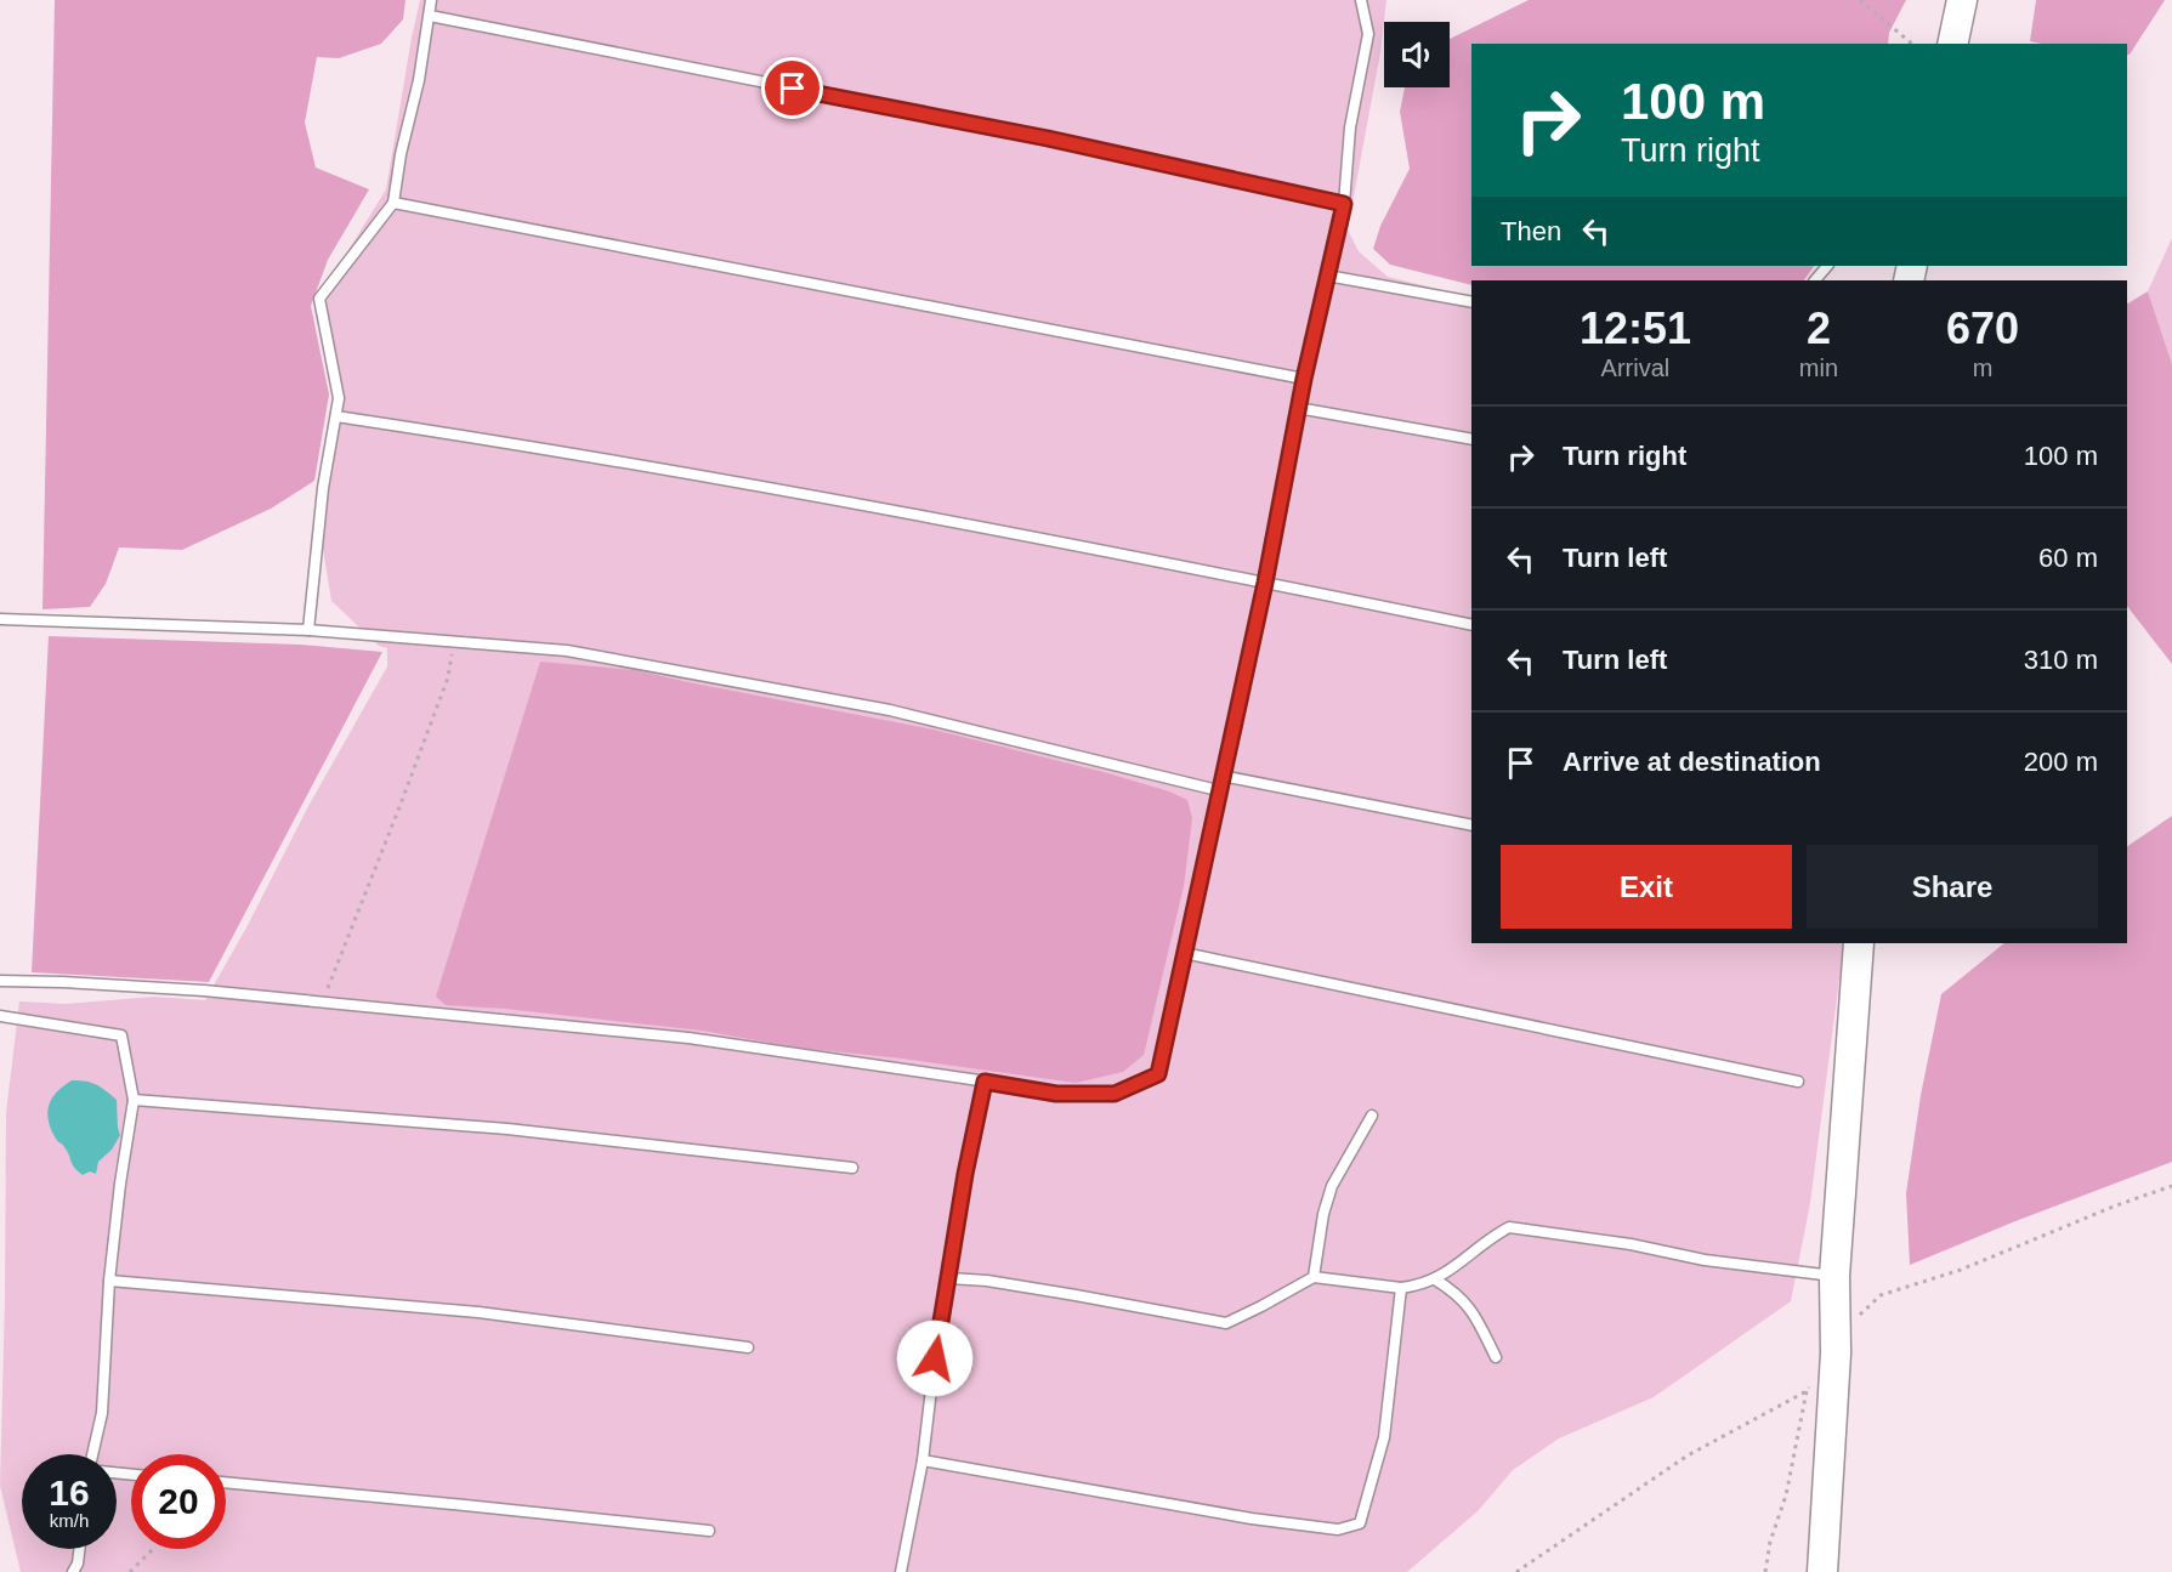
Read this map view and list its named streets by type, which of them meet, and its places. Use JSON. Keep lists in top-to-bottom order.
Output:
{
  "page": {
    "turn": ["100 m", "Turn right"],
    "then": "Then",
    "eta": [
      "12:51",
      "Arrival",
      "2",
      "min",
      "670",
      "m"
    ],
    "list": [
      {
        "name": "Turn right",
        "value": "100 m"
      },
      {
        "name": "Turn left",
        "value": "60 m"
      },
      {
        "name": "Turn left",
        "value": "310 m"
      },
      {
        "name": "Arrive at destination",
        "value": "200 m"
      }
    ],
    "buttons": ["Exit", "Share"],
    "speed": "16 km/h",
    "limit": "20"
  }
}
